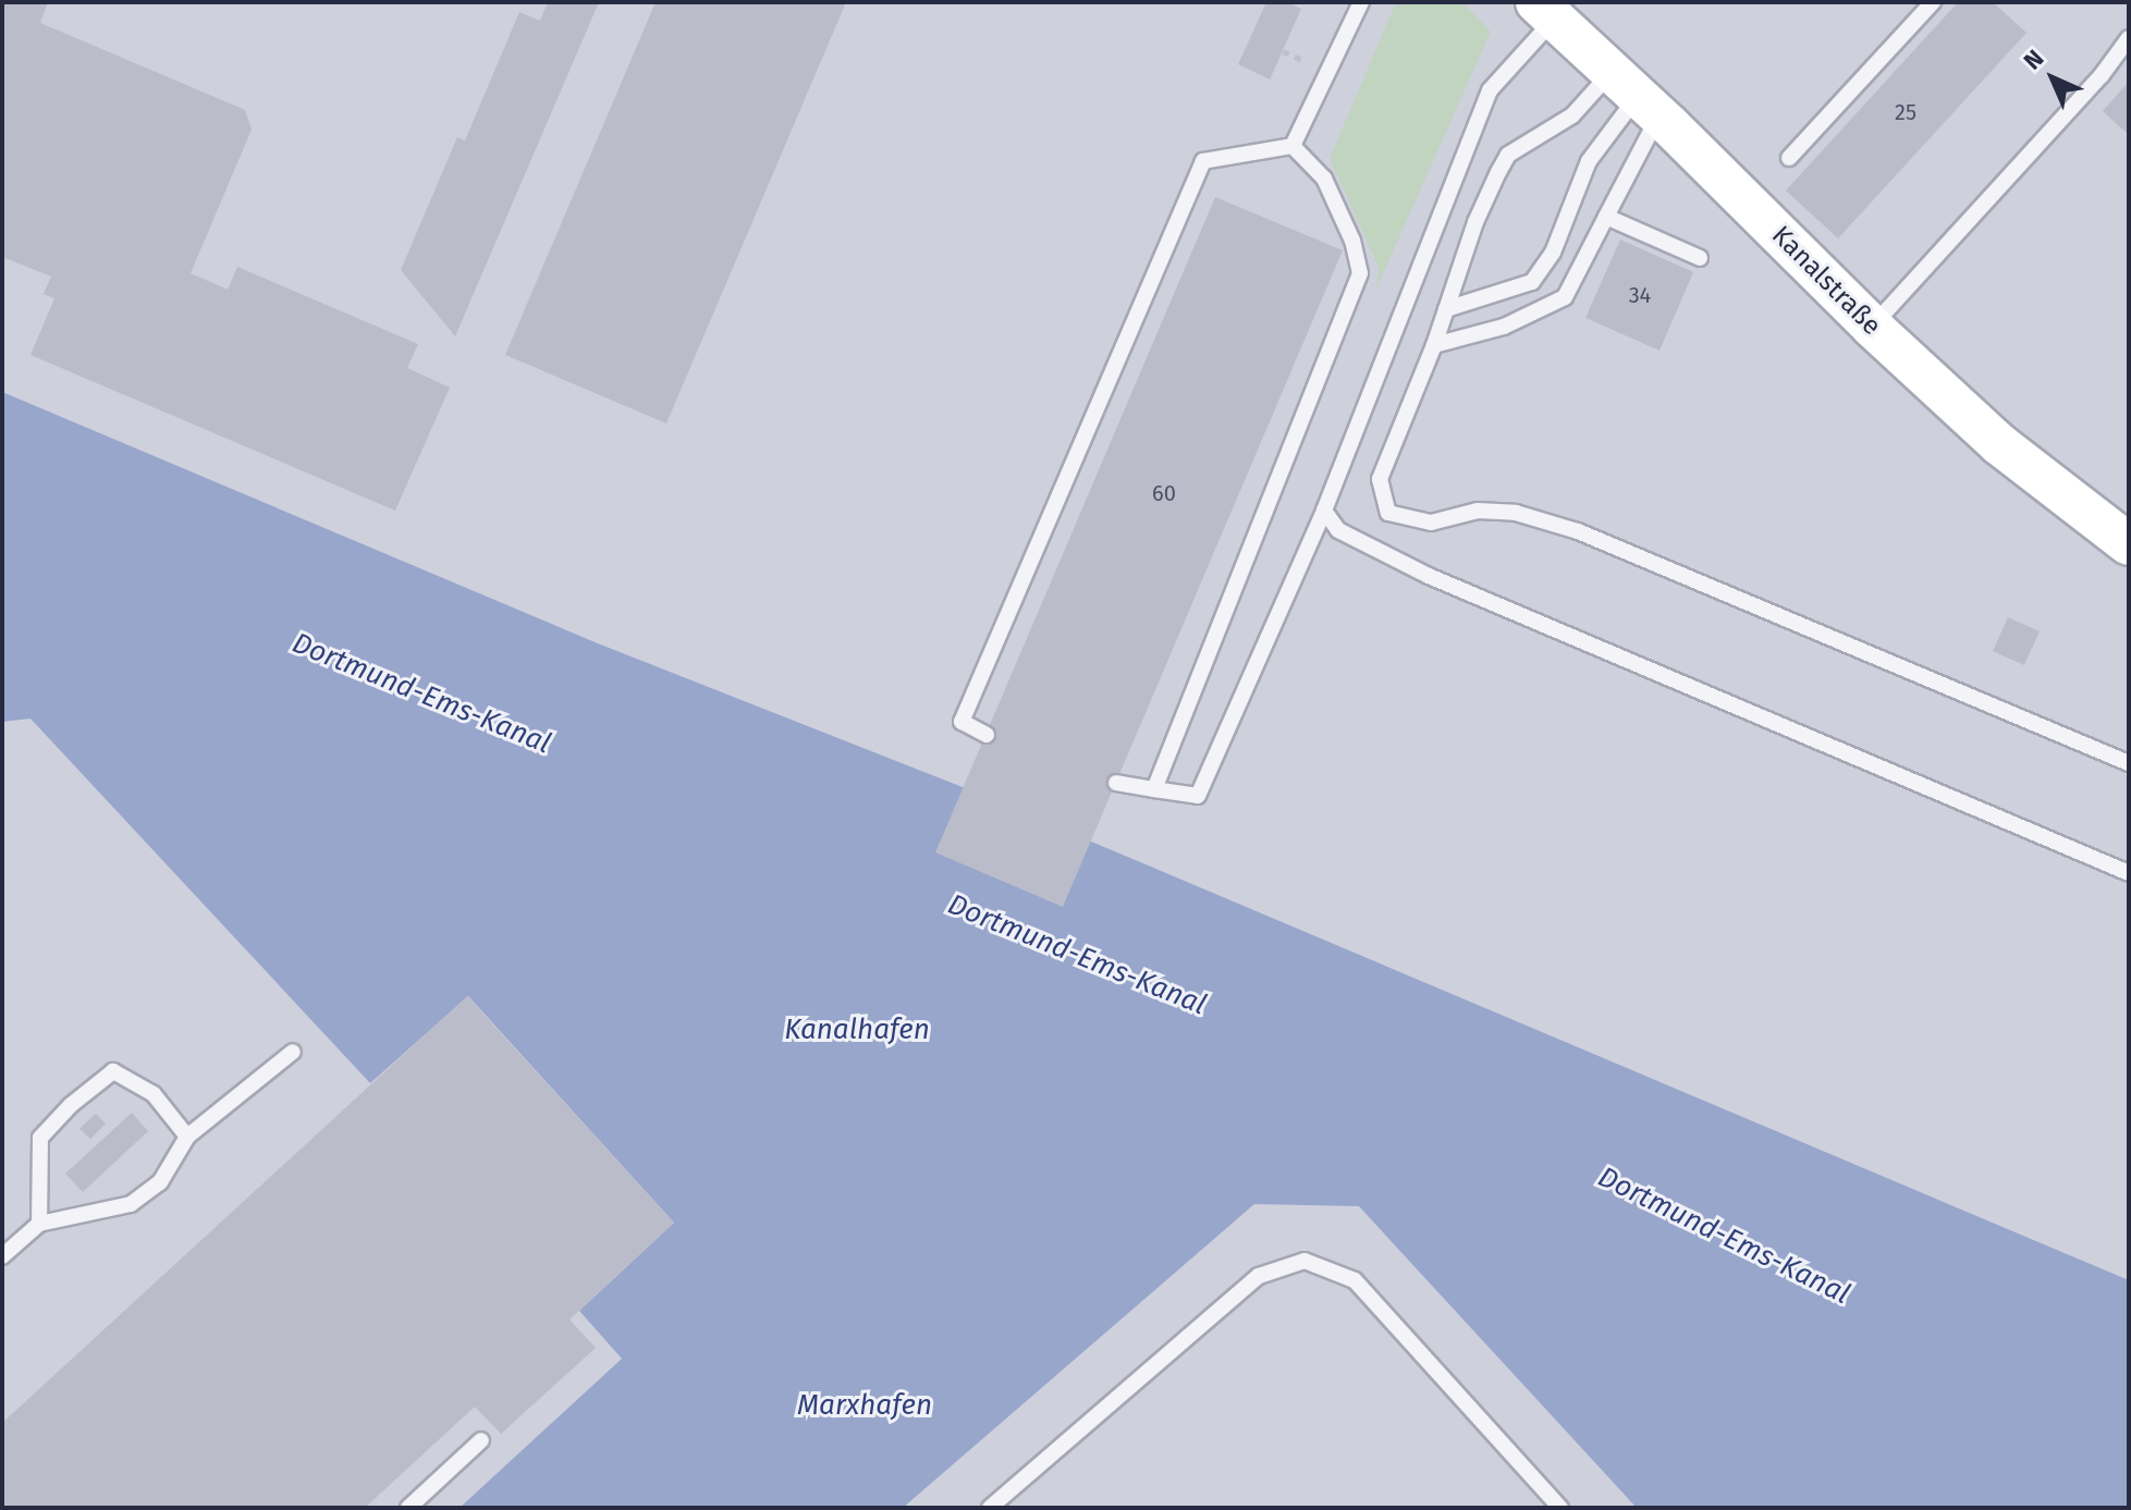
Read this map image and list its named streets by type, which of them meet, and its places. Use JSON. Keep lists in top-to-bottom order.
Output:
{
  "streets": {
    "main road": ["Kanalstraße"]
  },
  "water": ["Dortmund-Ems-Kanal", "Kanalhafen", "Marxhafen"],
  "house_numbers": ["25", "34", "60"],
  "north": "top left"
}
